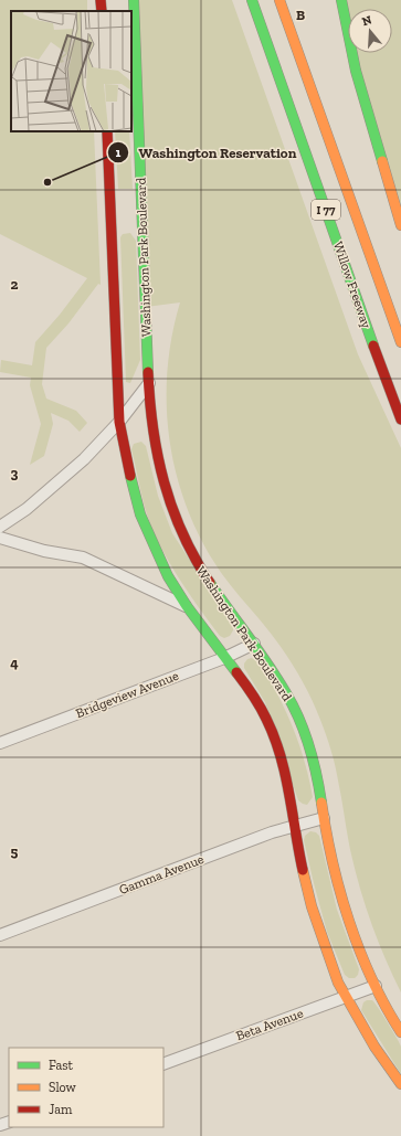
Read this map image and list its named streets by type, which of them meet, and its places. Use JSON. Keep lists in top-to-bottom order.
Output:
{
  "streets": {
    "main road": ["I 77", "Washington Park Boulevard", "Willow Freeway"],
    "street": ["Bridgeview Avenue", "Gamma Avenue", "Beta Avenue"]
  },
  "crossings": [
    ["Washington Park Boulevard", "Bridgeview Avenue"],
    ["Washington Park Boulevard", "Gamma Avenue"],
    ["Washington Park Boulevard", "Beta Avenue"]
  ],
  "places": ["Washington Reservation"],
  "legend": ["Fast", "Slow", "Jam"],
  "north": "top",
  "grid": {
    "columns": ["B"],
    "rows": [
      "2",
      "3",
      "4",
      "5"
    ]
  }
}
